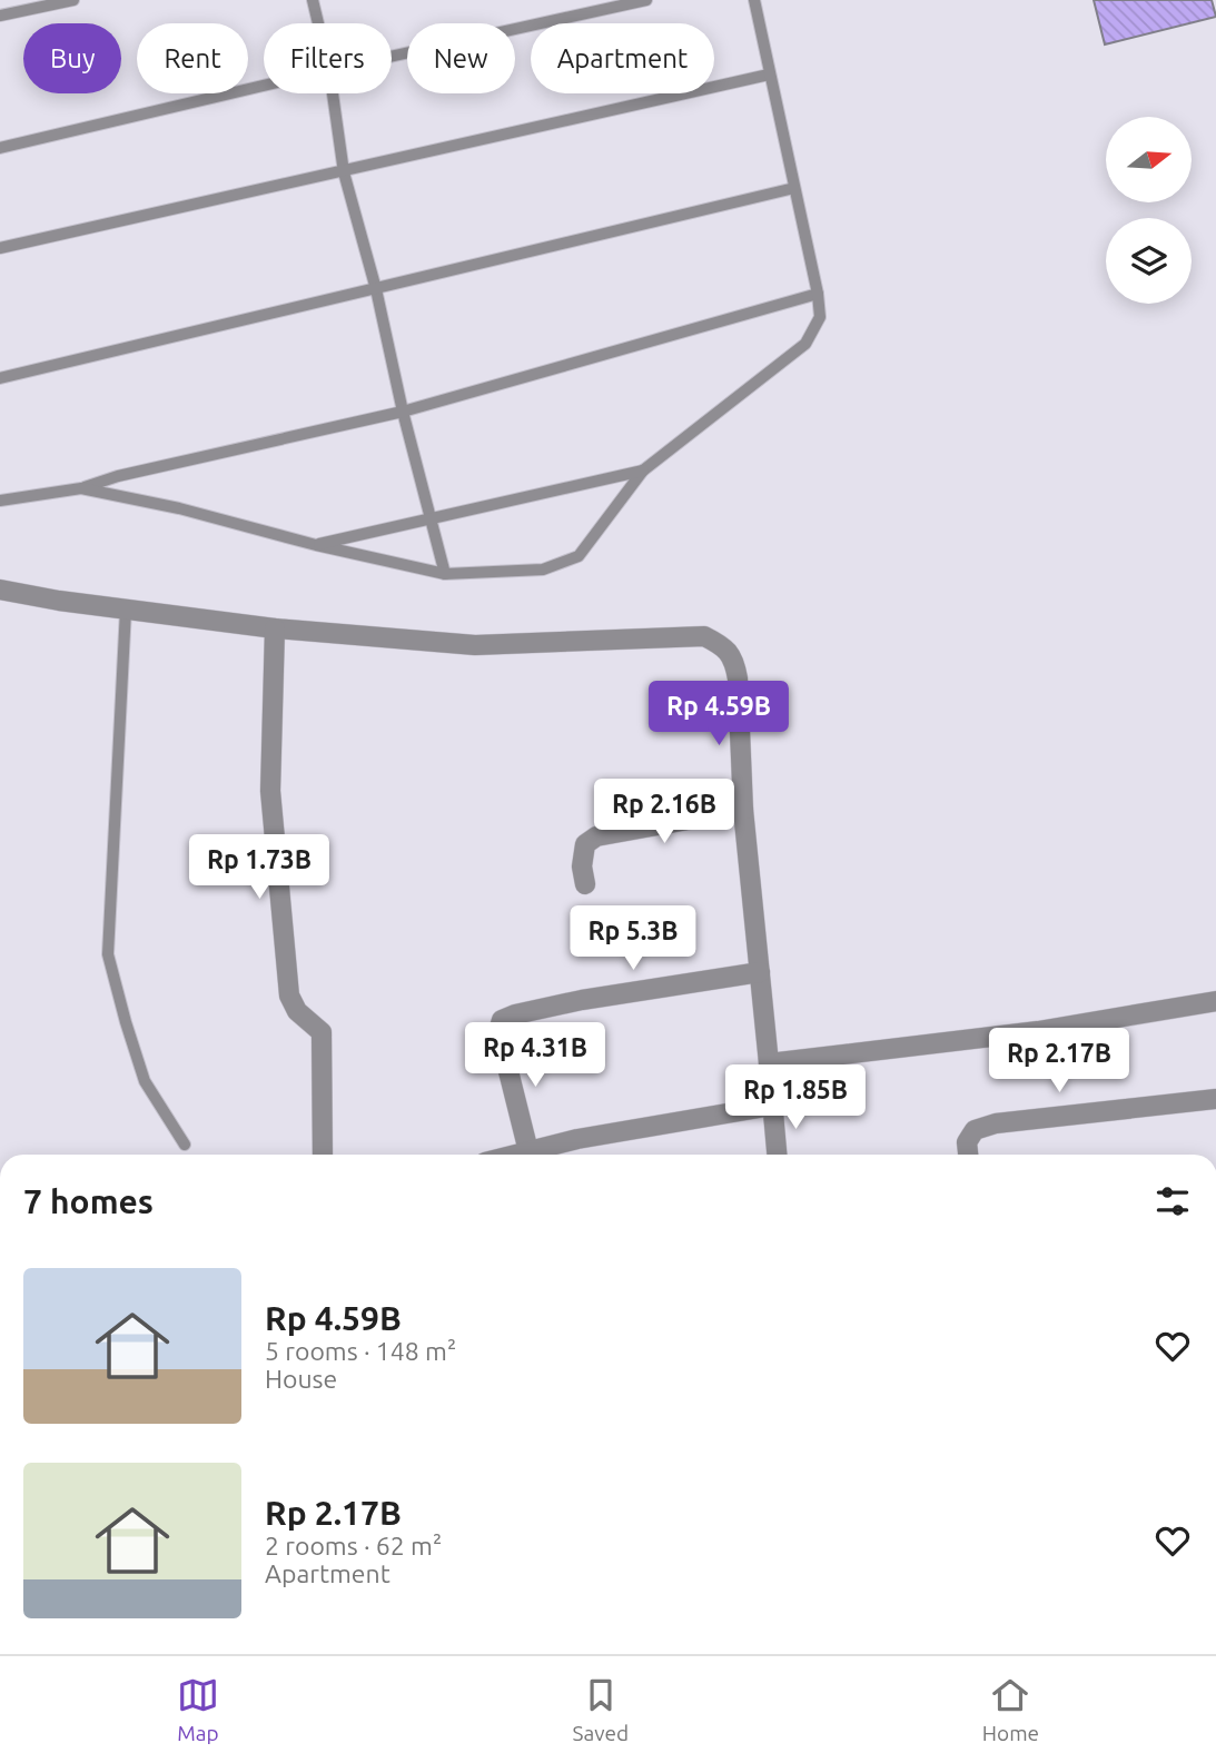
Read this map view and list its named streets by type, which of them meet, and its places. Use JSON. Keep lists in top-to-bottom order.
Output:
{
  "north": "right",
  "page": {
    "chip": [
      "Buy",
      "Rent",
      "Filters",
      "New",
      "Apartment"
    ],
    "price": [
      "Rp 4.59B",
      "Rp 2.16B",
      "Rp 1.73B",
      "Rp 5.3B",
      "Rp 4.31B",
      "Rp 2.17B",
      "Rp 1.85B"
    ],
    "heading": "7 homes",
    "list": [
      {
        "name": "Rp 4.59B",
        "note": "5 rooms · 148 m² · House"
      },
      {
        "name": "Rp 2.17B",
        "note": "2 rooms · 62 m² · Apartment"
      }
    ],
    "tabs": ["Map", "Saved", "Home"]
  }
}
